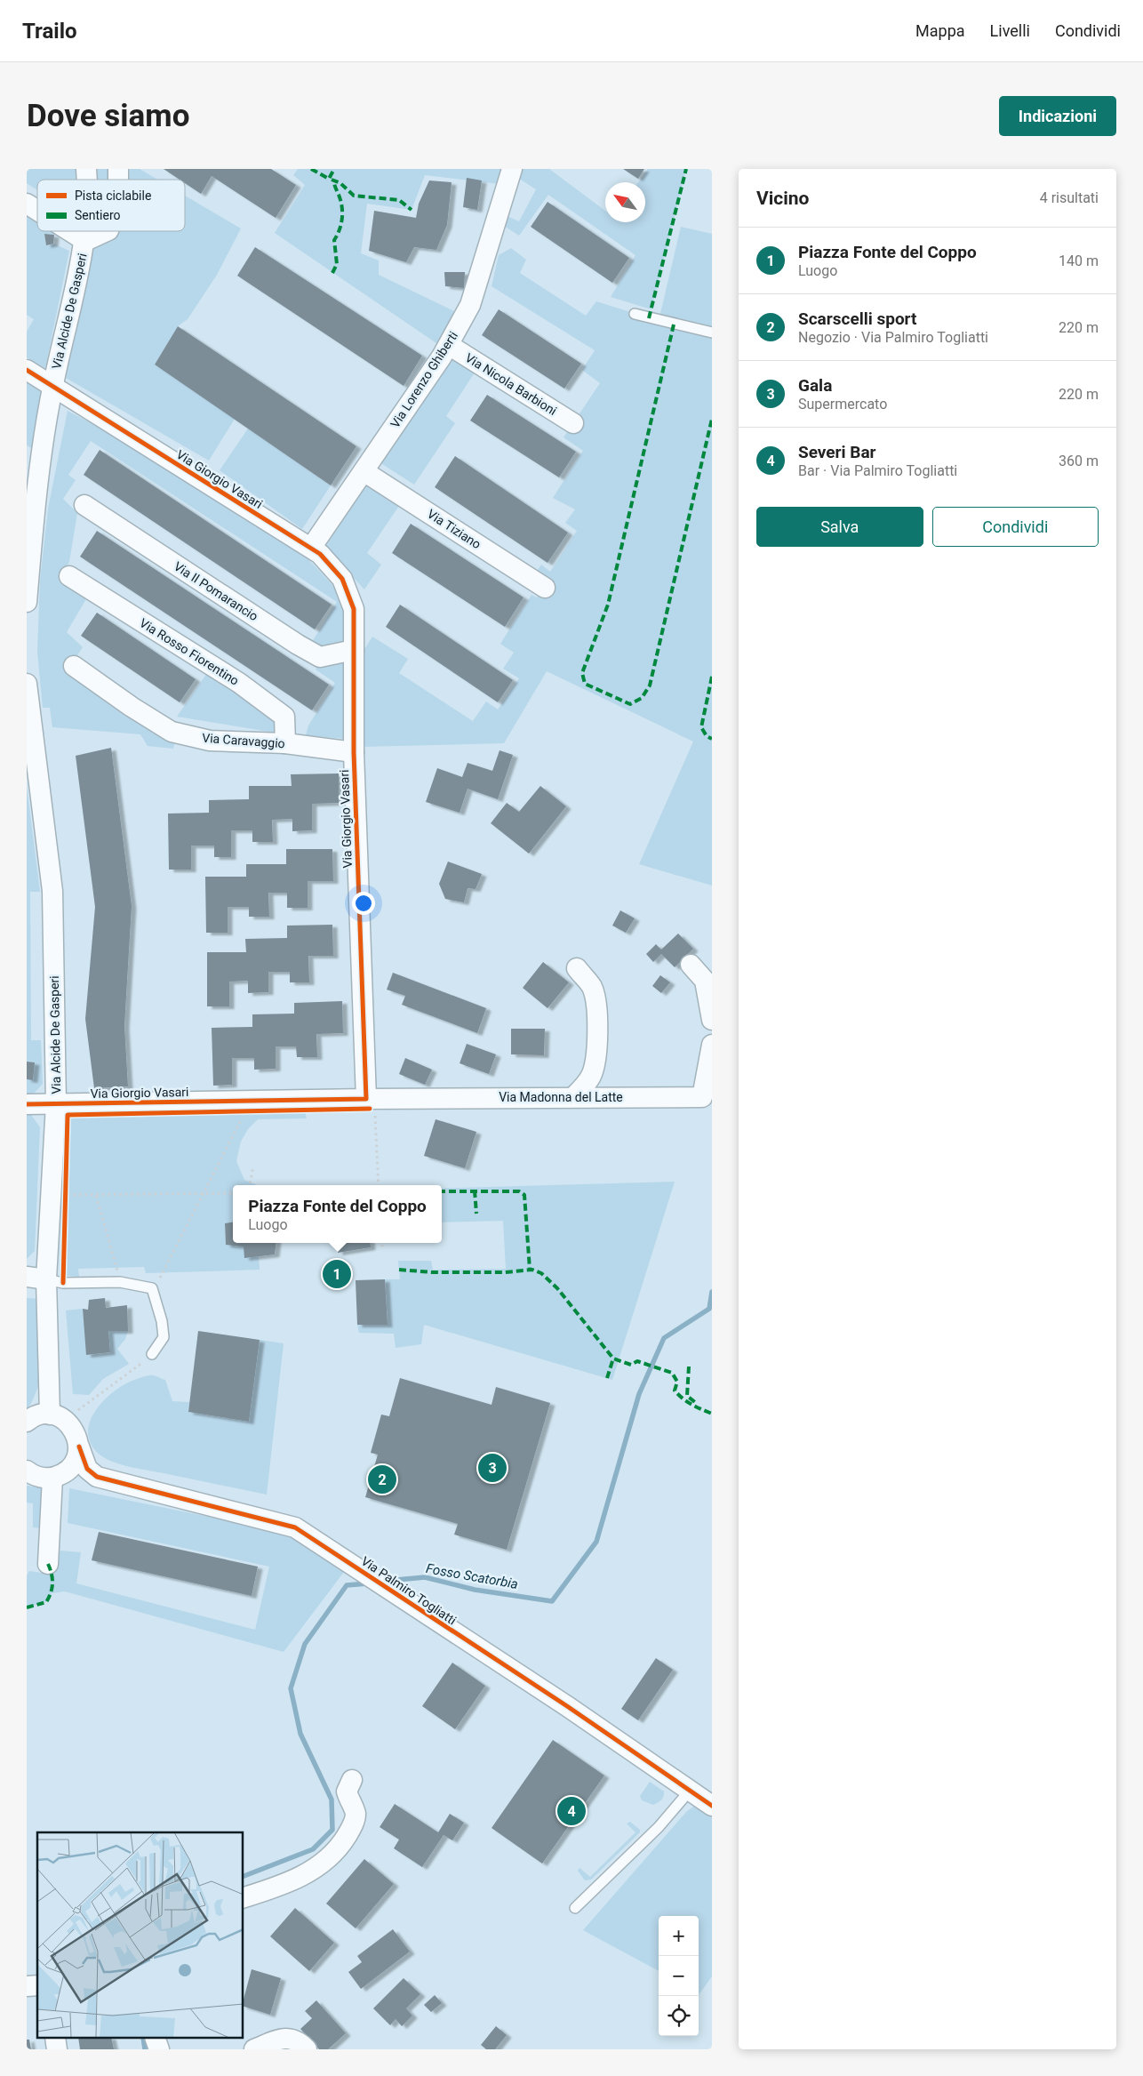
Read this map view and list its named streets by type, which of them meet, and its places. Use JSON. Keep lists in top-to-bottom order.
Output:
{
  "streets": {
    "street": [
      "Via Alcide De Gasperi",
      "Via Lorenzo Ghiberti",
      "Via Nicola Barbioni",
      "Via Giorgio Vasari",
      "Via Tiziano",
      "Via Il Pomarancio",
      "Via Rosso Fiorentino",
      "Via Caravaggio",
      "Via Madonna del Latte",
      "Via Palmiro Togliatti"
    ]
  },
  "crossings": [
    ["Via Alcide De Gasperi", "Via Giorgio Vasari"],
    ["Via Lorenzo Ghiberti", "Via Nicola Barbioni"],
    ["Via Lorenzo Ghiberti", "Via Giorgio Vasari"],
    ["Via Lorenzo Ghiberti", "Via Tiziano"],
    ["Via Giorgio Vasari", "Via Il Pomarancio"],
    ["Via Giorgio Vasari", "Via Caravaggio"],
    ["Via Giorgio Vasari", "Via Madonna del Latte"],
    ["Via Rosso Fiorentino", "Via Caravaggio"]
  ],
  "water": ["Fosso Scatorbia"],
  "legend": ["Pista ciclabile", "Sentiero"],
  "north": "top left",
  "page": {
    "header": "Trailo",
    "nav": ["Mappa", "Livelli", "Condividi"],
    "buttons": [
      "Indicazioni",
      ["Salva", "Condividi"]
    ],
    "title": "Dove siamo",
    "heading": ["Vicino", "4 risultati"],
    "list": [
      {
        "mark": "1",
        "name": "Piazza Fonte del Coppo",
        "note": "Luogo",
        "value": "140 m"
      },
      {
        "mark": "2",
        "name": "Scarscelli sport",
        "note": "Negozio · Via Palmiro Togliatti",
        "value": "220 m"
      },
      {
        "mark": "3",
        "name": "Gala",
        "note": "Supermercato",
        "value": "220 m"
      },
      {
        "mark": "4",
        "name": "Severi Bar",
        "note": "Bar · Via Palmiro Togliatti",
        "value": "360 m"
      }
    ],
    "popup": ["Piazza Fonte del Coppo", "Luogo"],
    "pins": [
      "1",
      "3",
      "2",
      "4"
    ],
    "map_buttons": ["+", "−"]
  }
}
